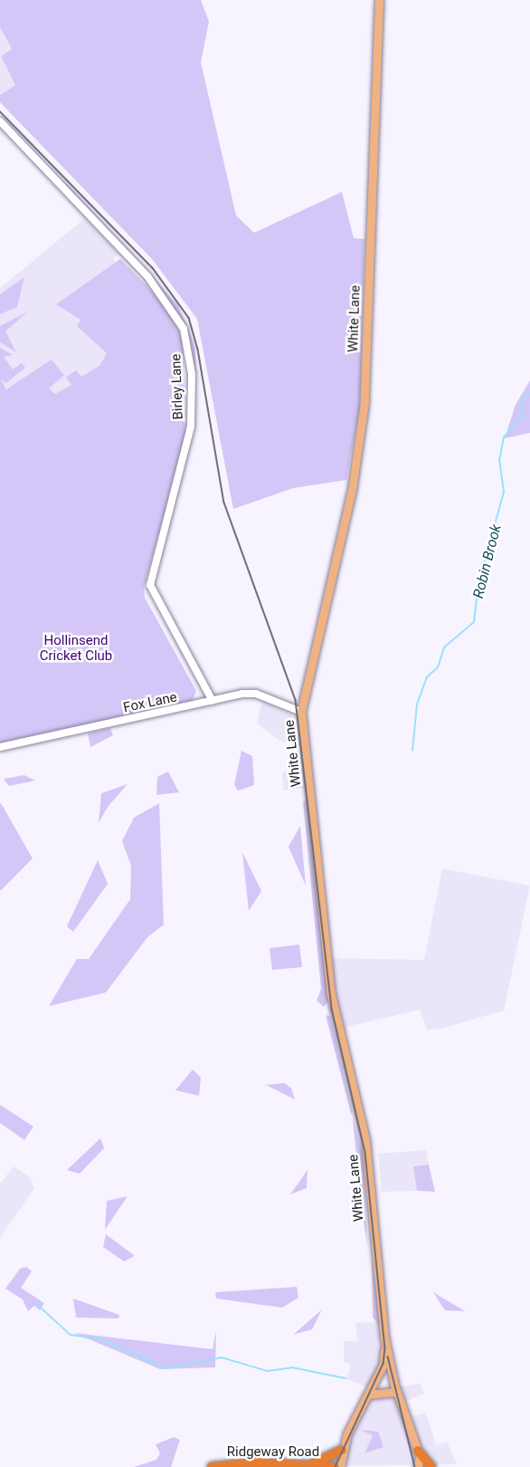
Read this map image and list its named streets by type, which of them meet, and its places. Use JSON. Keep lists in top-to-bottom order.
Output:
{
  "streets": {
    "highway": ["Ridgeway Road"],
    "main road": ["White Lane"],
    "street": ["Birley Lane", "Fox Lane"]
  },
  "crossings": [
    ["White Lane", "Fox Lane"],
    ["Birley Lane", "Fox Lane"]
  ],
  "water": ["Robin Brook"],
  "parks": ["Hollinsend Cricket Club"]
}
